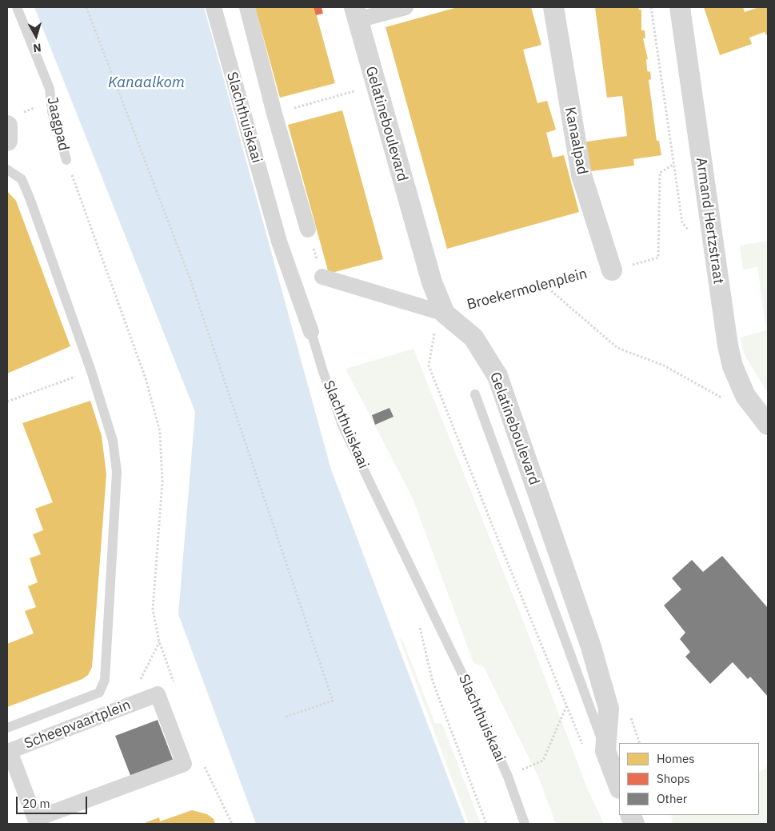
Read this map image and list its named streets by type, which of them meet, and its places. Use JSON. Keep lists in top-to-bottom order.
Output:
{
  "streets": {
    "street": [
      "Slachthuiskaai",
      "Gelatineboulevard",
      "Kanaalpad",
      "Armand Hertzstraat",
      "Scheepvaartplein"
    ],
    "lane": ["Jaagpad"],
    "path": ["Broekermolenplein"]
  },
  "crossings": [
    ["Gelatineboulevard", "Broekermolenplein"],
    ["Kanaalpad", "Broekermolenplein"]
  ],
  "water": ["Kanaalkom"],
  "legend": ["Homes", "Shops", "Other"],
  "scale_bar": "20 m",
  "north": "bottom"
}
